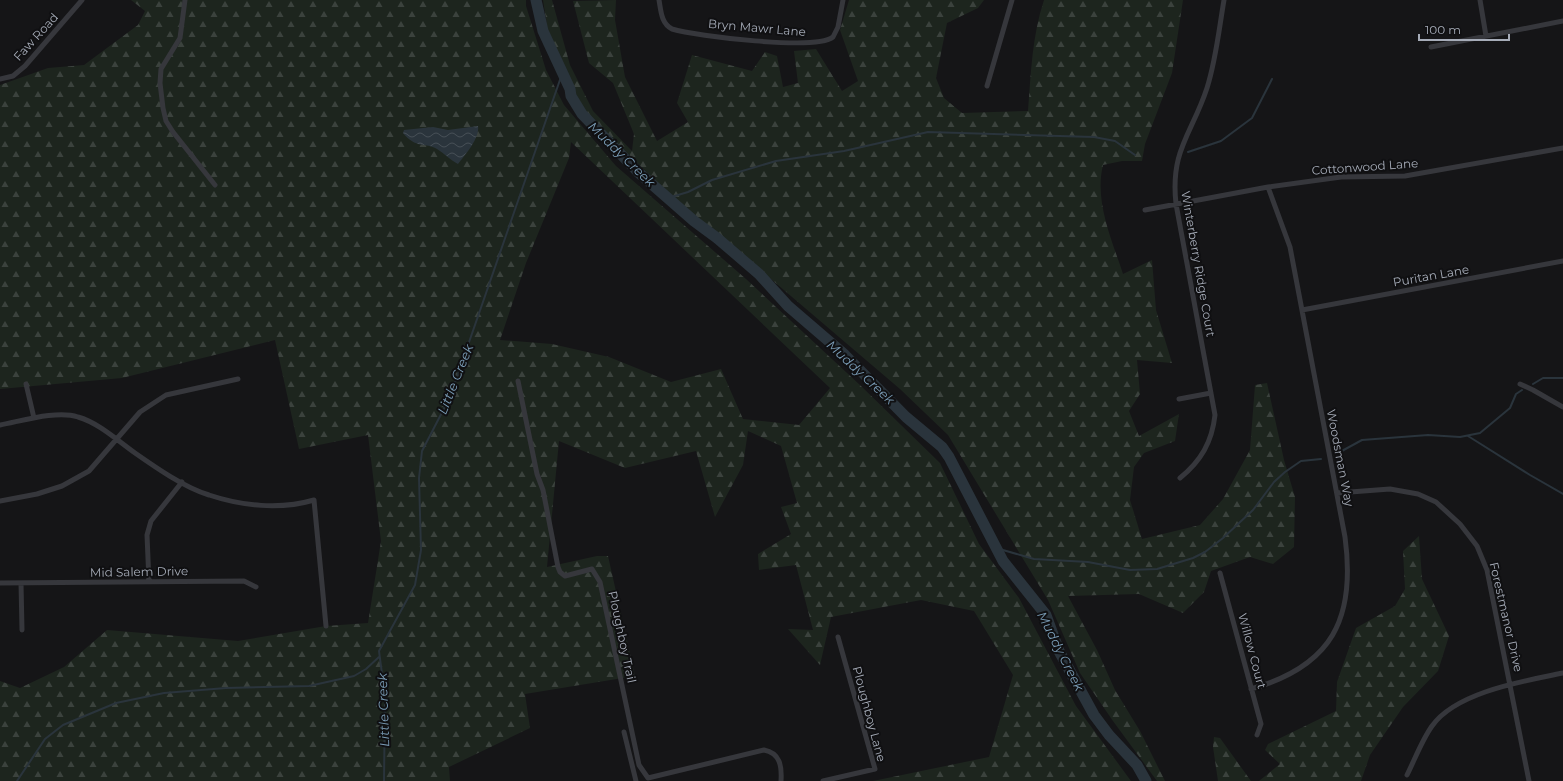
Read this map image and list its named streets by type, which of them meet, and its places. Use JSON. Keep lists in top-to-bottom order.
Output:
{
  "streets": {
    "street": [
      "Bryn Mawr Lane",
      "Faw Road",
      "Cottonwood Lane",
      "Winterberry Ridge Court",
      "Puritan Lane",
      "Woodsman Way",
      "Mid Salem Drive",
      "Forestmanor Drive",
      "Ploughboy Trail",
      "Willow Court",
      "Ploughboy Lane"
    ]
  },
  "crossings": [
    ["Cottonwood Lane", "Winterberry Ridge Court"],
    ["Cottonwood Lane", "Woodsman Way"],
    ["Puritan Lane", "Woodsman Way"],
    ["Woodsman Way", "Forestmanor Drive"],
    ["Woodsman Way", "Willow Court"]
  ],
  "water": ["Muddy Creek", "Little Creek"],
  "scale_bar": "100 m"
}
